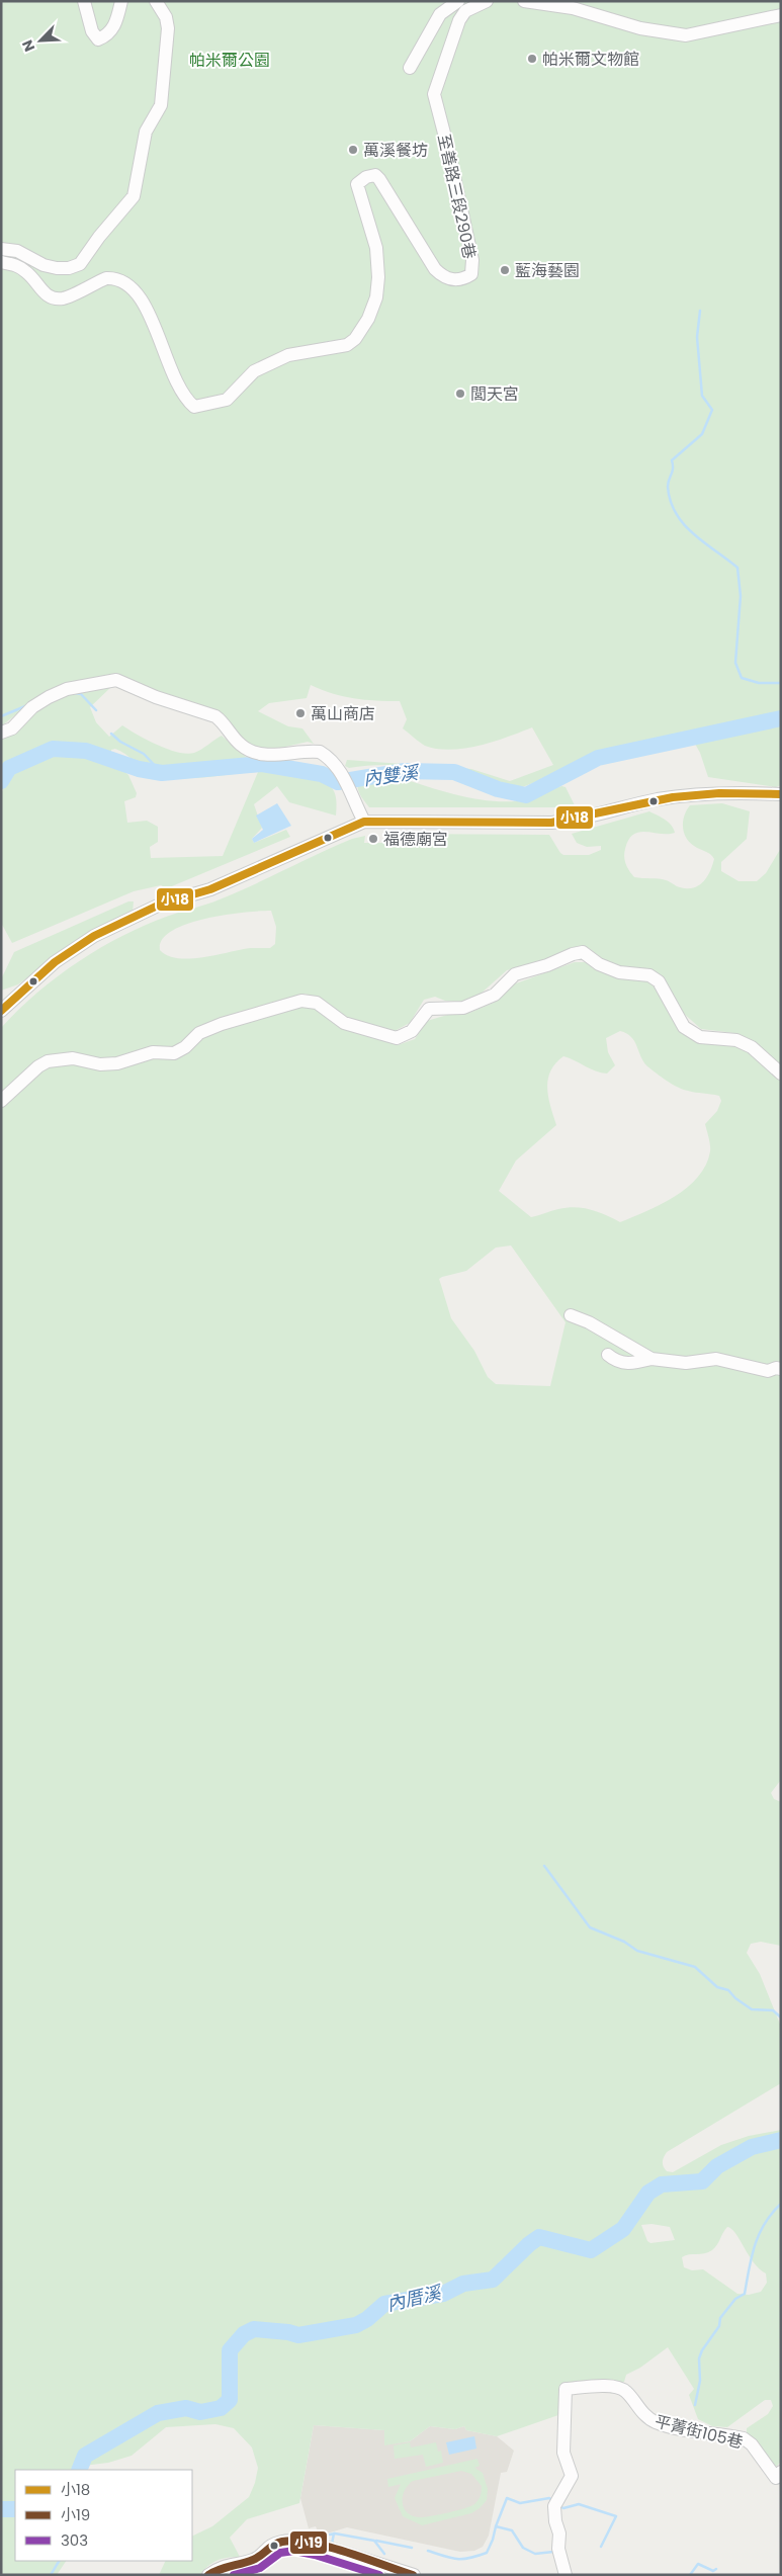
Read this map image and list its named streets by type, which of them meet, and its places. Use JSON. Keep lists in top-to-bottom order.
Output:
{
  "streets": {
    "street": ["至善路三段290巷", "平菁街105巷"]
  },
  "water": ["內雙溪", "內厝溪"],
  "parks": ["帕米爾公園"],
  "places": [
    "帕米爾文物館",
    "萬溪餐坊",
    "藍海藝園",
    "閭天宮",
    "萬山商店",
    "福德廟宮"
  ],
  "lines": ["transit line 小18", "transit line 小19", "transit line 303"],
  "legend": ["小18", "小19", "303"],
  "north": "bottom left"
}
